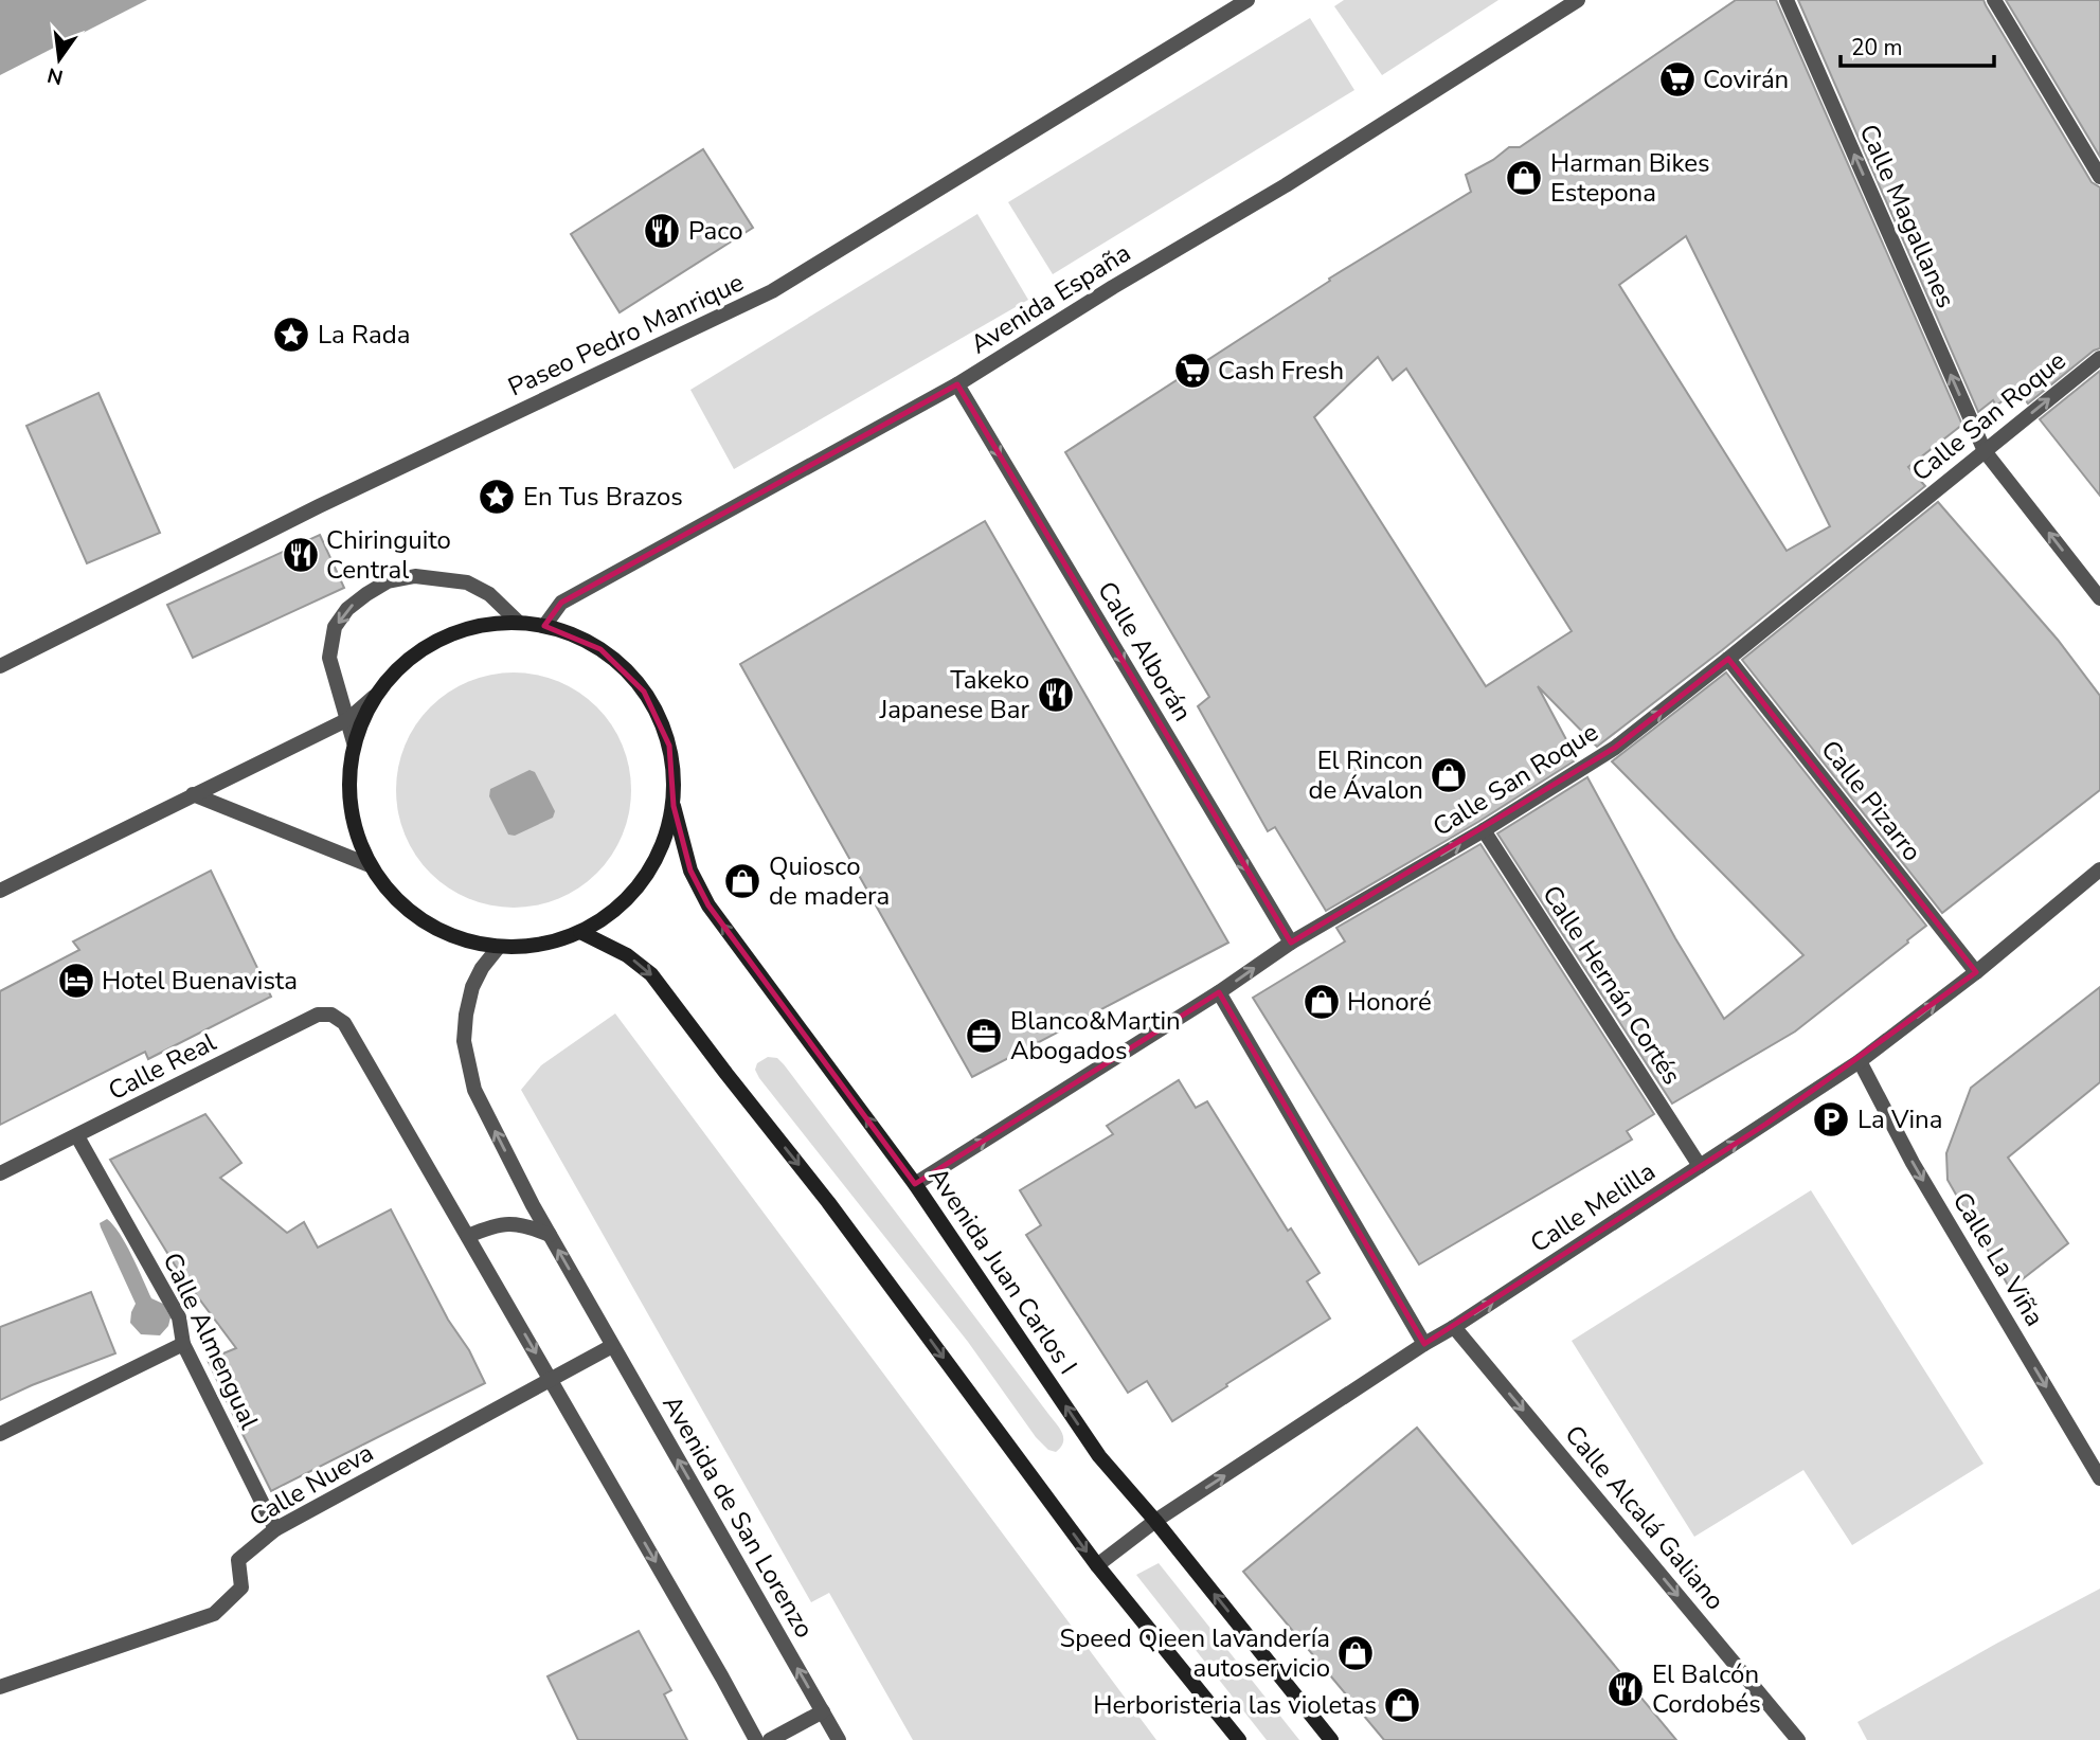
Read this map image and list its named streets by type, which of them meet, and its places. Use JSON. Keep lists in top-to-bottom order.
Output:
{
  "streets": {
    "main road": ["Avenida Juan Carlos I"],
    "street": [
      "Calle Magallanes",
      "Avenida España",
      "Paseo Pedro Manrique",
      "Calle San Roque",
      "Calle Alborán",
      "Calle Pizarro",
      "Calle Hernán Cortés",
      "Calle Real",
      "Calle Melilla",
      "Calle La Viña",
      "Calle Almengual",
      "Calle Nueva",
      "Avenida de San Lorenzo",
      "Calle Alcalá Galiano"
    ]
  },
  "crossings": [
    ["Calle Magallanes", "Calle San Roque"],
    ["Avenida España", "Calle Alborán"],
    ["Calle San Roque", "Calle Alborán"],
    ["Calle San Roque", "Calle Pizarro"],
    ["Calle San Roque", "Calle Hernán Cortés"],
    ["Calle San Roque", "Avenida Juan Carlos I"],
    ["Calle Pizarro", "Calle Melilla"],
    ["Calle Hernán Cortés", "Calle Melilla"],
    ["Calle Real", "Calle Almengual"],
    ["Calle Melilla", "Calle La Viña"],
    ["Calle Melilla", "Avenida Juan Carlos I"],
    ["Calle Melilla", "Calle Alcalá Galiano"],
    ["Calle Almengual", "Calle Nueva"]
  ],
  "one_way": [
    "Calle Magallanes",
    "Calle San Roque",
    "Calle Alborán",
    "Calle Melilla",
    "Calle La Viña",
    "Calle Alcalá Galiano"
  ],
  "places": {
    "supermarket": ["Covirán", "Cash Fresh"],
    "shop": [
      "Harman Bikes Estepona",
      "El Rincon de Ávalon",
      "Quiosco de madera",
      "Honoré",
      "Speed Qieen lavandería autoservicio",
      "Herboristeria las violetas"
    ],
    "restaurant": [
      "Paco",
      "Chiringuito Central",
      "Takeko Japanese Bar",
      "El Balcón Cordobés"
    ],
    "place": ["La Rada", "En Tus Brazos"],
    "hotel": ["Hotel Buenavista"],
    "office": ["Blanco&Martin Abogados"],
    "parking": ["La Vina"]
  },
  "scale_bar": "20 m",
  "north": "bottom"
}
